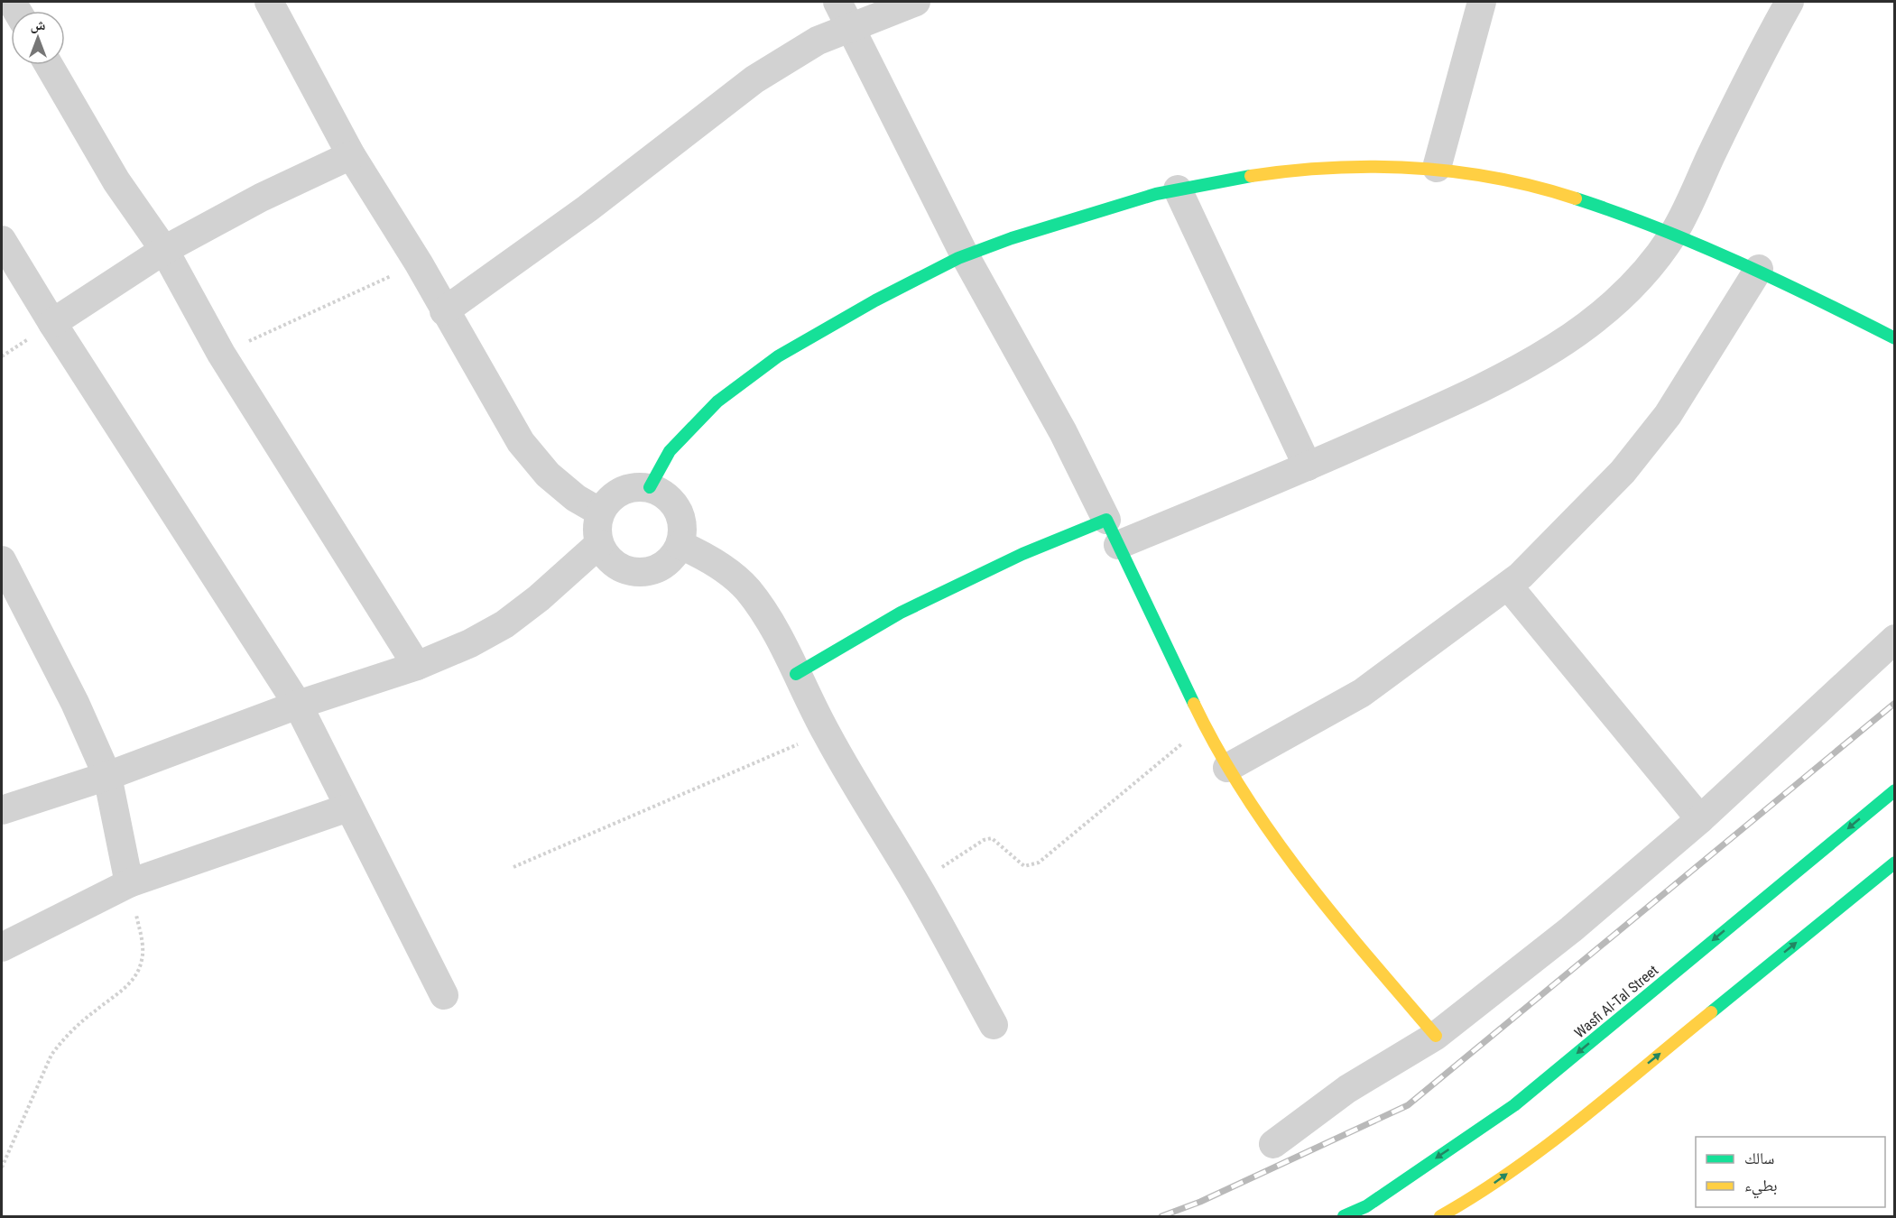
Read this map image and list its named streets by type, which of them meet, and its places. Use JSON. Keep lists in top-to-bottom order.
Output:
{
  "streets": {
    "street": ["Wasfi Al-Tal Street"]
  },
  "legend": ["سالك", "بطيء"],
  "north": "top"
}
